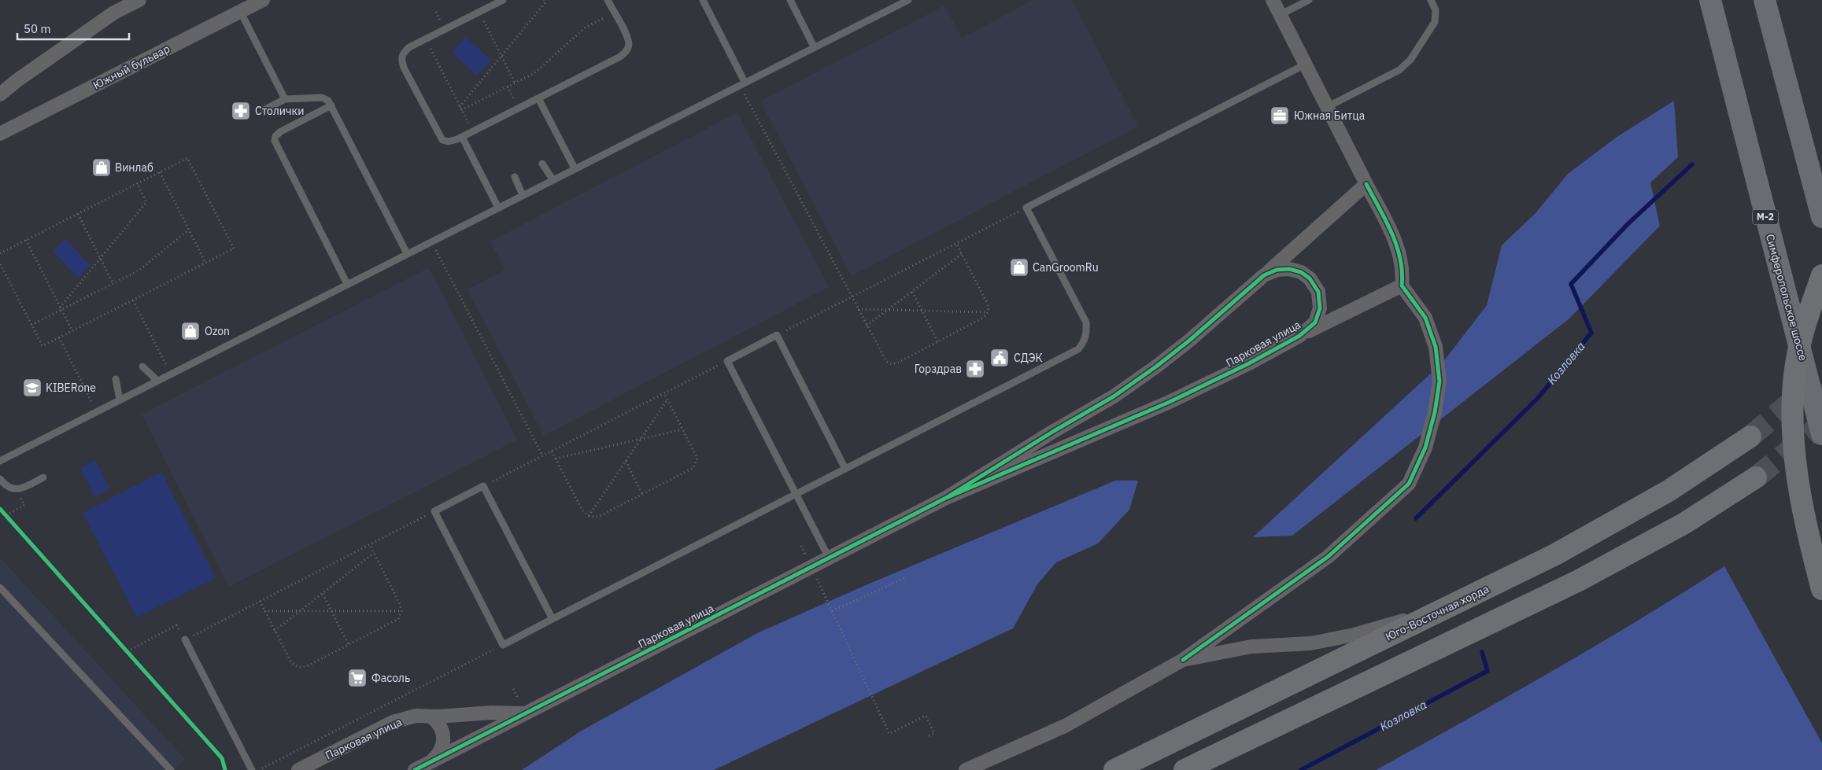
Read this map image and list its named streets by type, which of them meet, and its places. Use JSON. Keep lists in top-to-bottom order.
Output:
{
  "streets": {
    "highway": ["М-2", "Симферопольское шоссе"],
    "main road": ["Юго-Восточная хорда"],
    "street": ["Южный бульвар", "Парковая улица"]
  },
  "water": ["Козловка"],
  "places": {
    "pharmacy": ["Столички", "Горздрав"],
    "office": ["Южная Битца"],
    "shop": ["Винлаб", "CanGroomRu", "Ozon"],
    "public building": ["СДЭК"],
    "school or university": ["KIBERone"],
    "supermarket": ["Фасоль"]
  },
  "scale_bar": "50 m"
}
